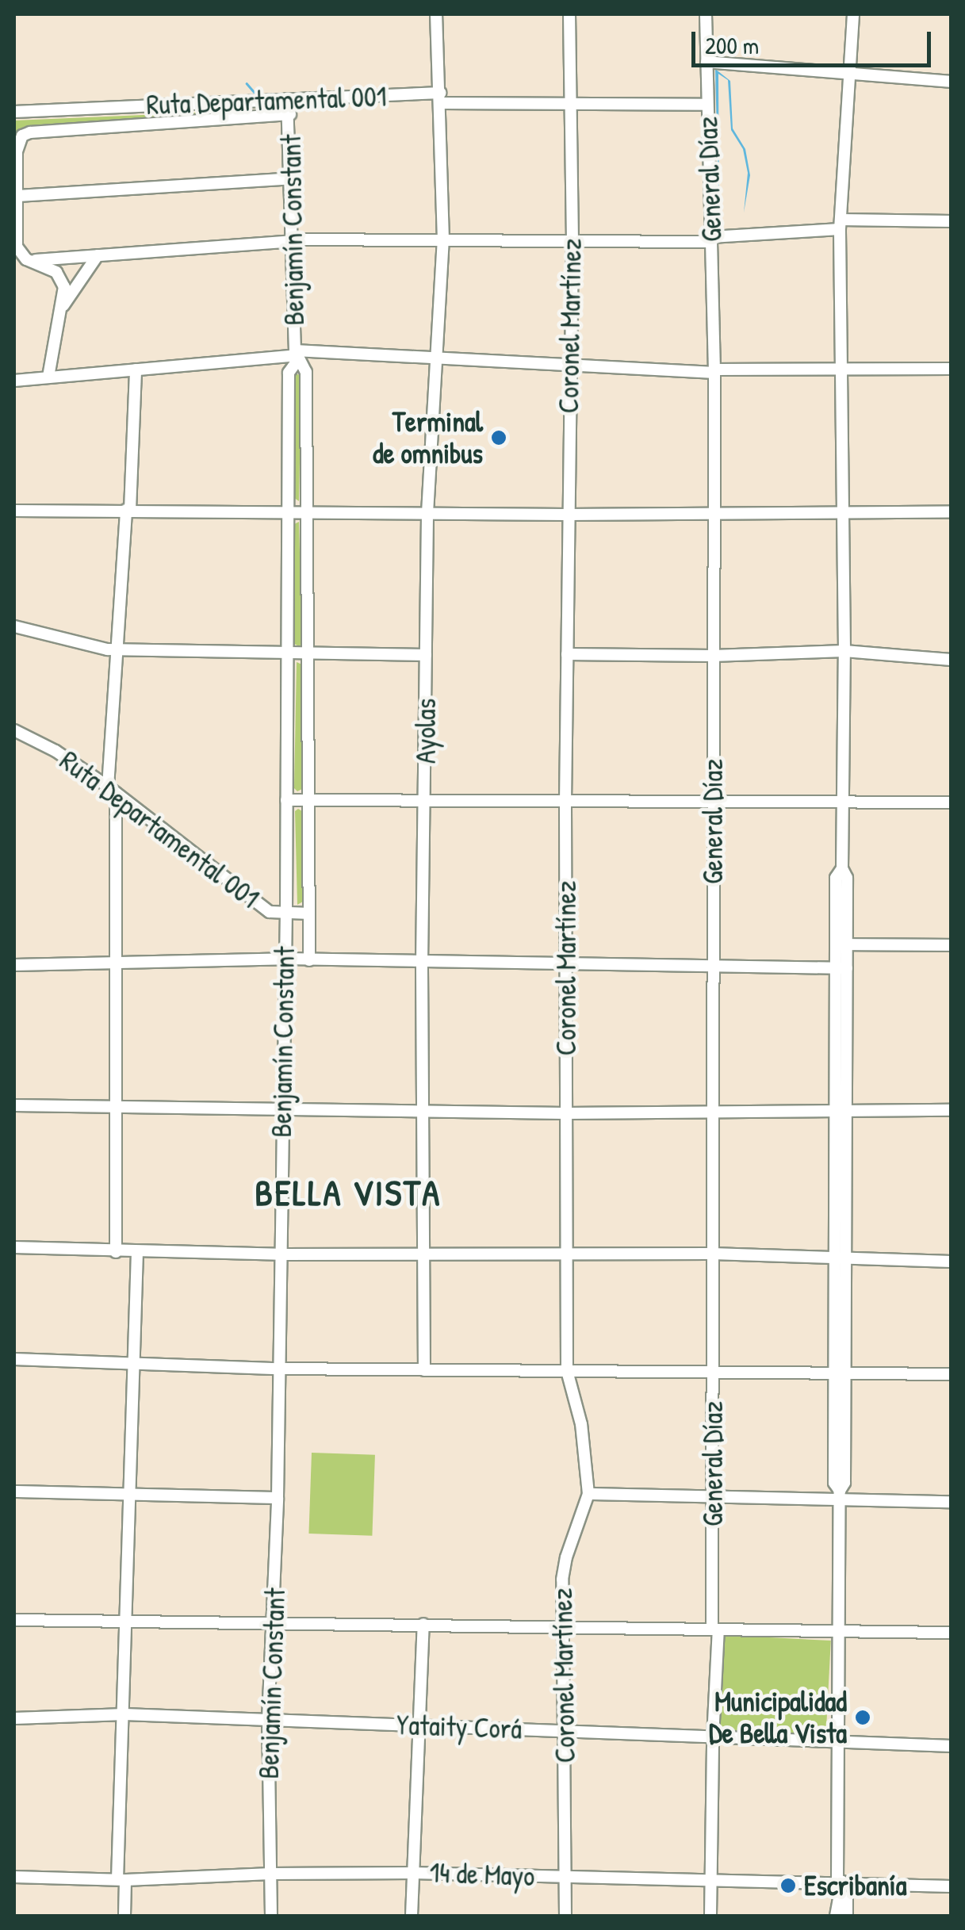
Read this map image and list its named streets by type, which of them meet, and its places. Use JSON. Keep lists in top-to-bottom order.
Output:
{
  "streets": {
    "street": [
      "Ruta Departamental 001",
      "General Díaz",
      "Benjamín Constant",
      "Coronel Martínez",
      "Ayolas",
      "Yataity Corá",
      "14 de Mayo"
    ]
  },
  "crossings": [
    ["Ruta Departamental 001", "General Díaz"],
    ["Ruta Departamental 001", "Benjamín Constant"],
    ["Ruta Departamental 001", "Coronel Martínez"],
    ["Ruta Departamental 001", "Ayolas"],
    ["General Díaz", "Yataity Corá"],
    ["General Díaz", "14 de Mayo"],
    ["Benjamín Constant", "Yataity Corá"],
    ["Benjamín Constant", "14 de Mayo"],
    ["Coronel Martínez", "Yataity Corá"],
    ["Coronel Martínez", "14 de Mayo"]
  ],
  "districts": ["BELLA VISTA"],
  "places": ["Terminal de omnibus", "Municipalidad De Bella Vista", "Escribanía"],
  "scale_bar": "200 m"
}
